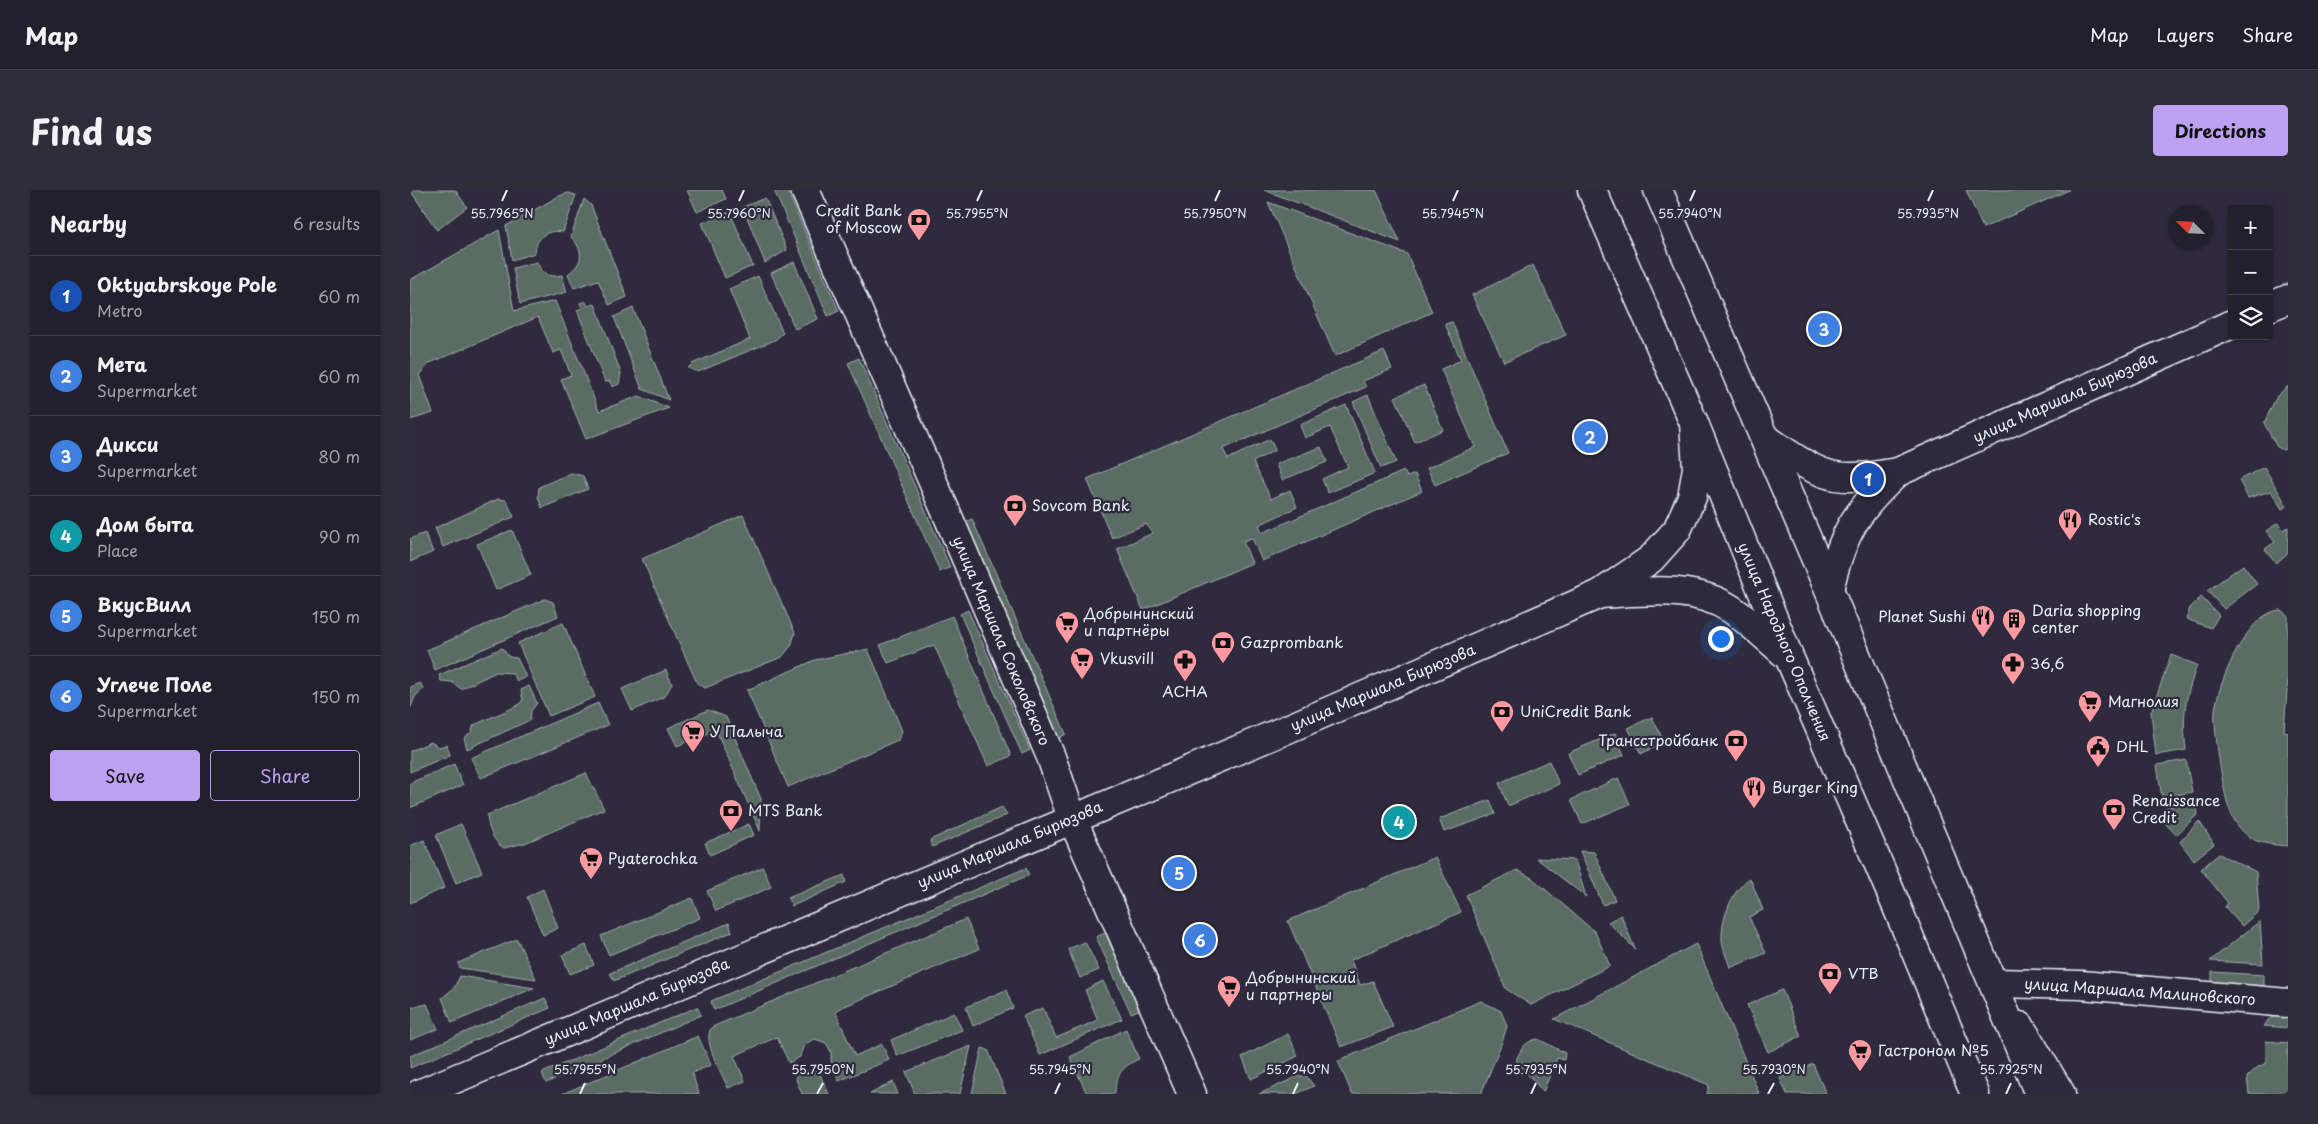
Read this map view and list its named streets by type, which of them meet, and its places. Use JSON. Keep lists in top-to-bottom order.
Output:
{
  "streets": {
    "main road": [
      "улица Маршала Бирюзова",
      "улица Маршала Соколовского",
      "улица Народного Ополчения",
      "улица Маршала Малиновского"
    ]
  },
  "crossings": [
    ["улица Маршала Бирюзова", "улица Маршала Соколовского"],
    ["улица Маршала Бирюзова", "улица Народного Ополчения"]
  ],
  "places": {
    "bank": [
      "Credit Bank of Moscow",
      "Sovcom Bank",
      "Gazprombank",
      "UniCredit Bank",
      "Трансстройбанк",
      "Renaissance Credit",
      "MTS Bank",
      "VTB"
    ],
    "restaurant": ["Rostic's", "Planet Sushi", "Burger King"],
    "building": ["Daria shopping center"],
    "supermarket": [
      "Добрынинский и партнёры",
      "Vkusvill",
      "Магнолия",
      "У Палыча",
      "Pyaterochka",
      "Добрынинский и партнеры",
      "Гастроном №5"
    ],
    "pharmacy": ["АСНА", "36,6"],
    "public building": ["DHL"]
  },
  "north": "top left",
  "page": {
    "header": "Map",
    "nav": ["Map", "Layers", "Share"],
    "title": "Find us",
    "buttons": [
      "Directions",
      ["Save", "Share"]
    ],
    "heading": ["Nearby", "6 results"],
    "map_buttons": ["+", "−"],
    "list": [
      {
        "mark": "1",
        "name": "Oktyabrskoye Pole",
        "note": "Metro",
        "value": "60 m"
      },
      {
        "mark": "2",
        "name": "Мета",
        "note": "Supermarket",
        "value": "60 m"
      },
      {
        "mark": "3",
        "name": "Дикси",
        "note": "Supermarket",
        "value": "80 m"
      },
      {
        "mark": "4",
        "name": "Дом быта",
        "note": "Place",
        "value": "90 m"
      },
      {
        "mark": "5",
        "name": "ВкусВилл",
        "note": "Supermarket",
        "value": "150 m"
      },
      {
        "mark": "6",
        "name": "Углече Поле",
        "note": "Supermarket",
        "value": "150 m"
      }
    ],
    "pins": [
      "3",
      "2",
      "1",
      "4",
      "5",
      "6"
    ]
  },
  "coordinates": [
    "55.7965°N",
    "55.7960°N",
    "55.7955°N",
    "55.7950°N",
    "55.7945°N",
    "55.7940°N",
    "55.7935°N",
    "55.7930°N",
    "55.7925°N"
  ]
}
